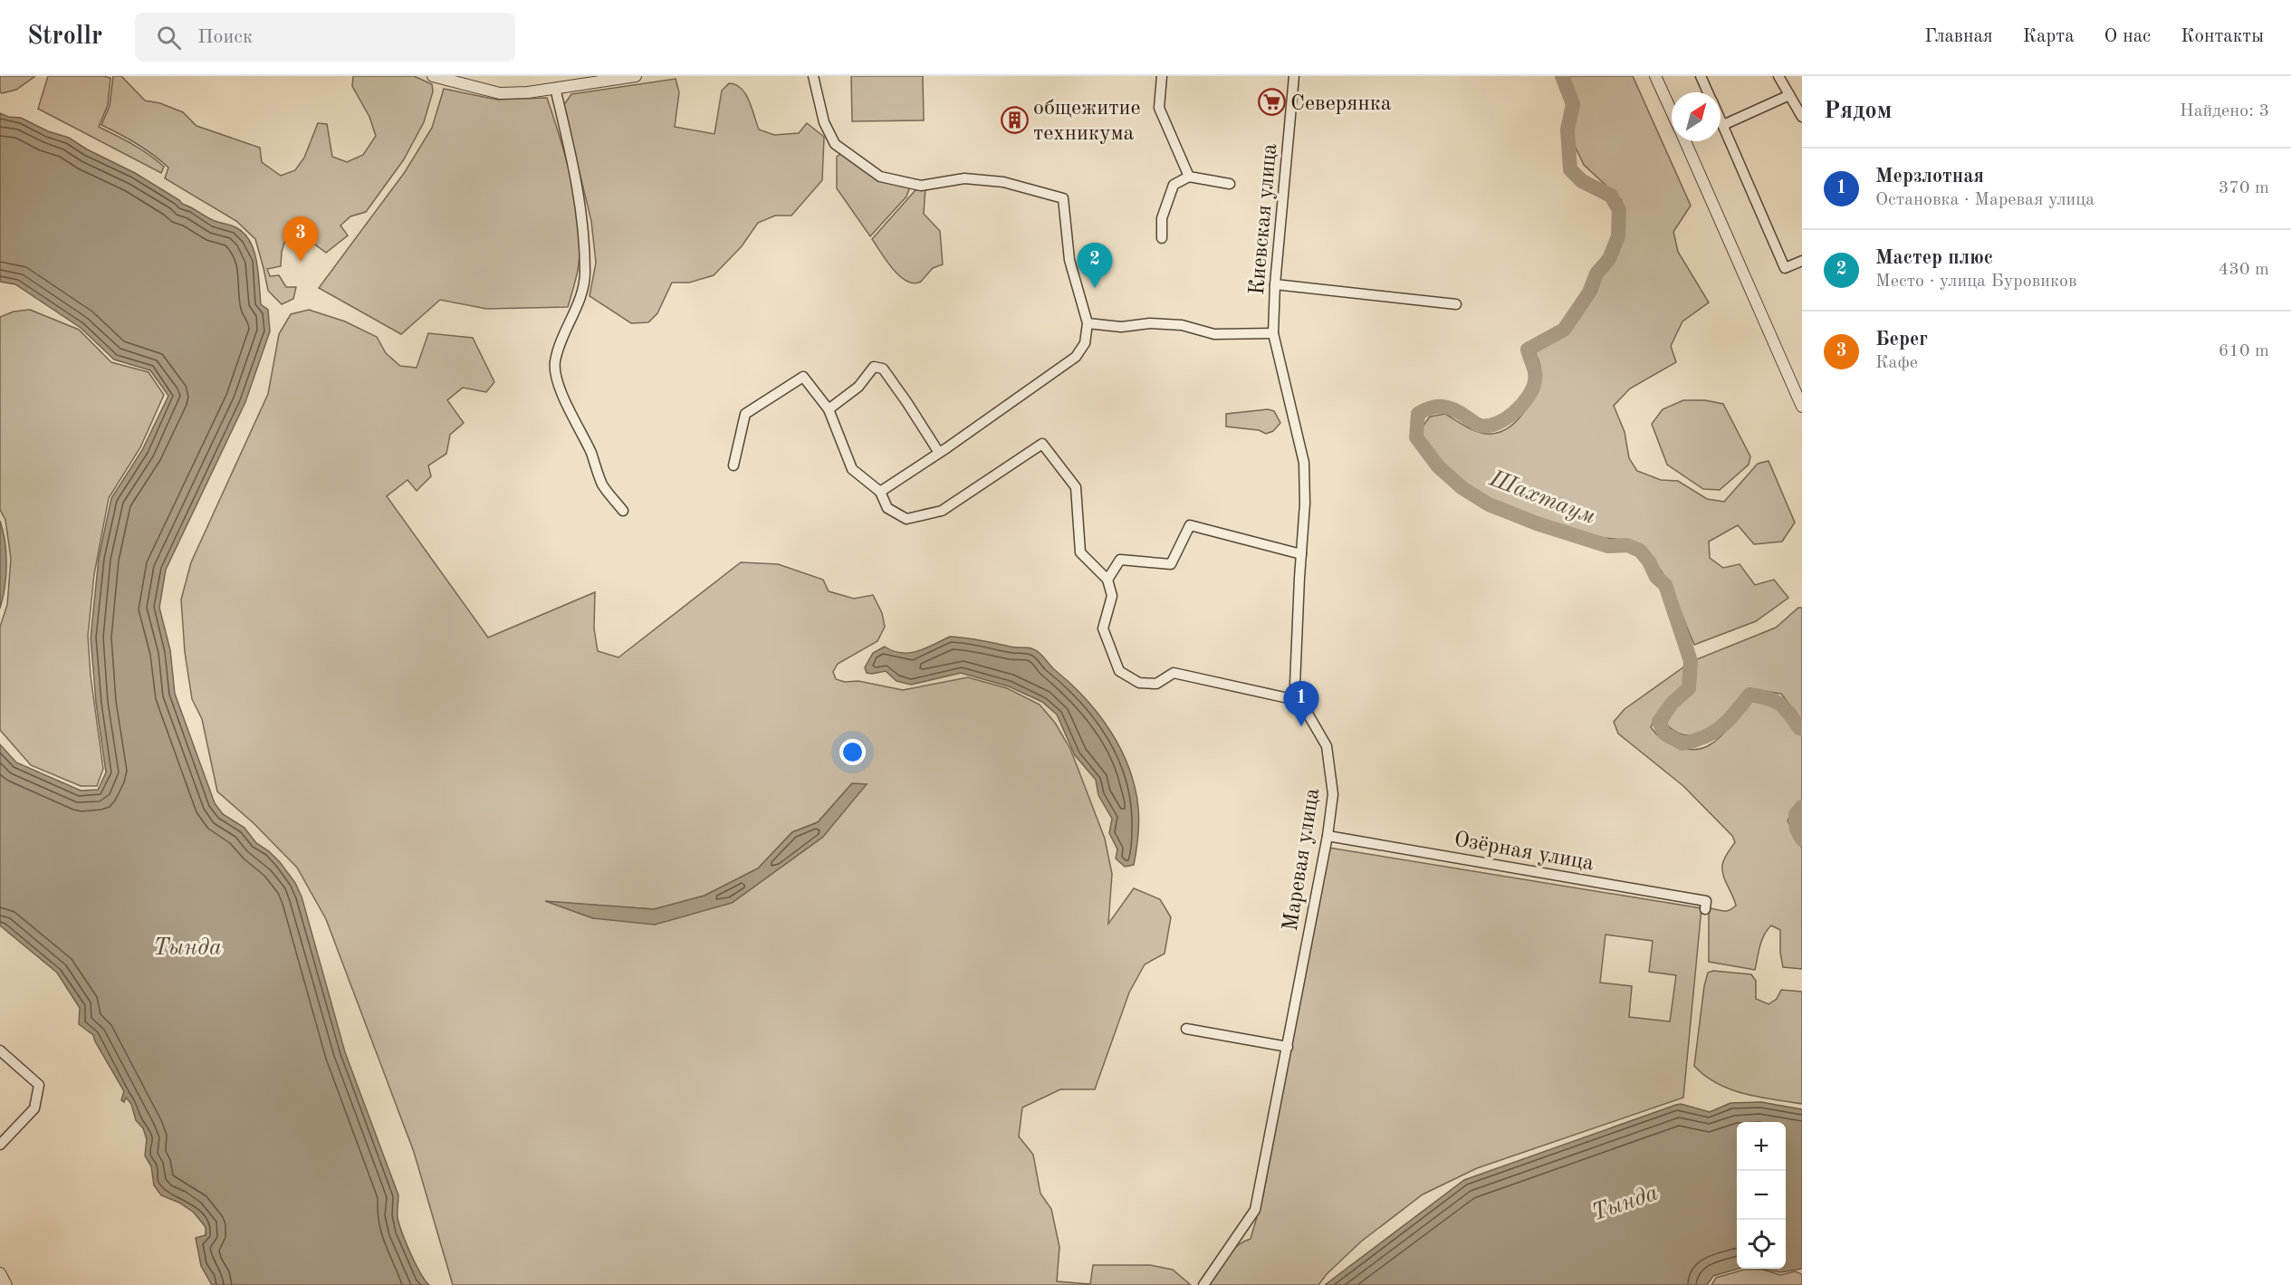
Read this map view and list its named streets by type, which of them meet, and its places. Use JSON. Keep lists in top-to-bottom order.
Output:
{
  "streets": {
    "street": ["Киевская улица", "Озёрная улица", "Маревая улица"]
  },
  "crossings": [
    ["Киевская улица", "Маревая улица"],
    ["Озёрная улица", "Маревая улица"]
  ],
  "water": ["Шахтаум", "Тында"],
  "places": {
    "supermarket": ["Северянка"],
    "building": ["общежитие техникума"]
  },
  "north": "top right",
  "page": {
    "header": "Strollr",
    "search": "Поиск",
    "nav": [
      "Главная",
      "Карта",
      "О нас",
      "Контакты"
    ],
    "heading": ["Рядом", "Найдено: 3"],
    "list": [
      {
        "mark": "1",
        "name": "Мерзлотная",
        "note": "Остановка · Маревая улица",
        "value": "370 m"
      },
      {
        "mark": "2",
        "name": "Мастер плюс",
        "note": "Место · улица Буровиков",
        "value": "430 m"
      },
      {
        "mark": "3",
        "name": "Берег",
        "note": "Кафе",
        "value": "610 m"
      }
    ],
    "pins": ["3", "2", "1"],
    "map_buttons": ["+", "−"]
  }
}
